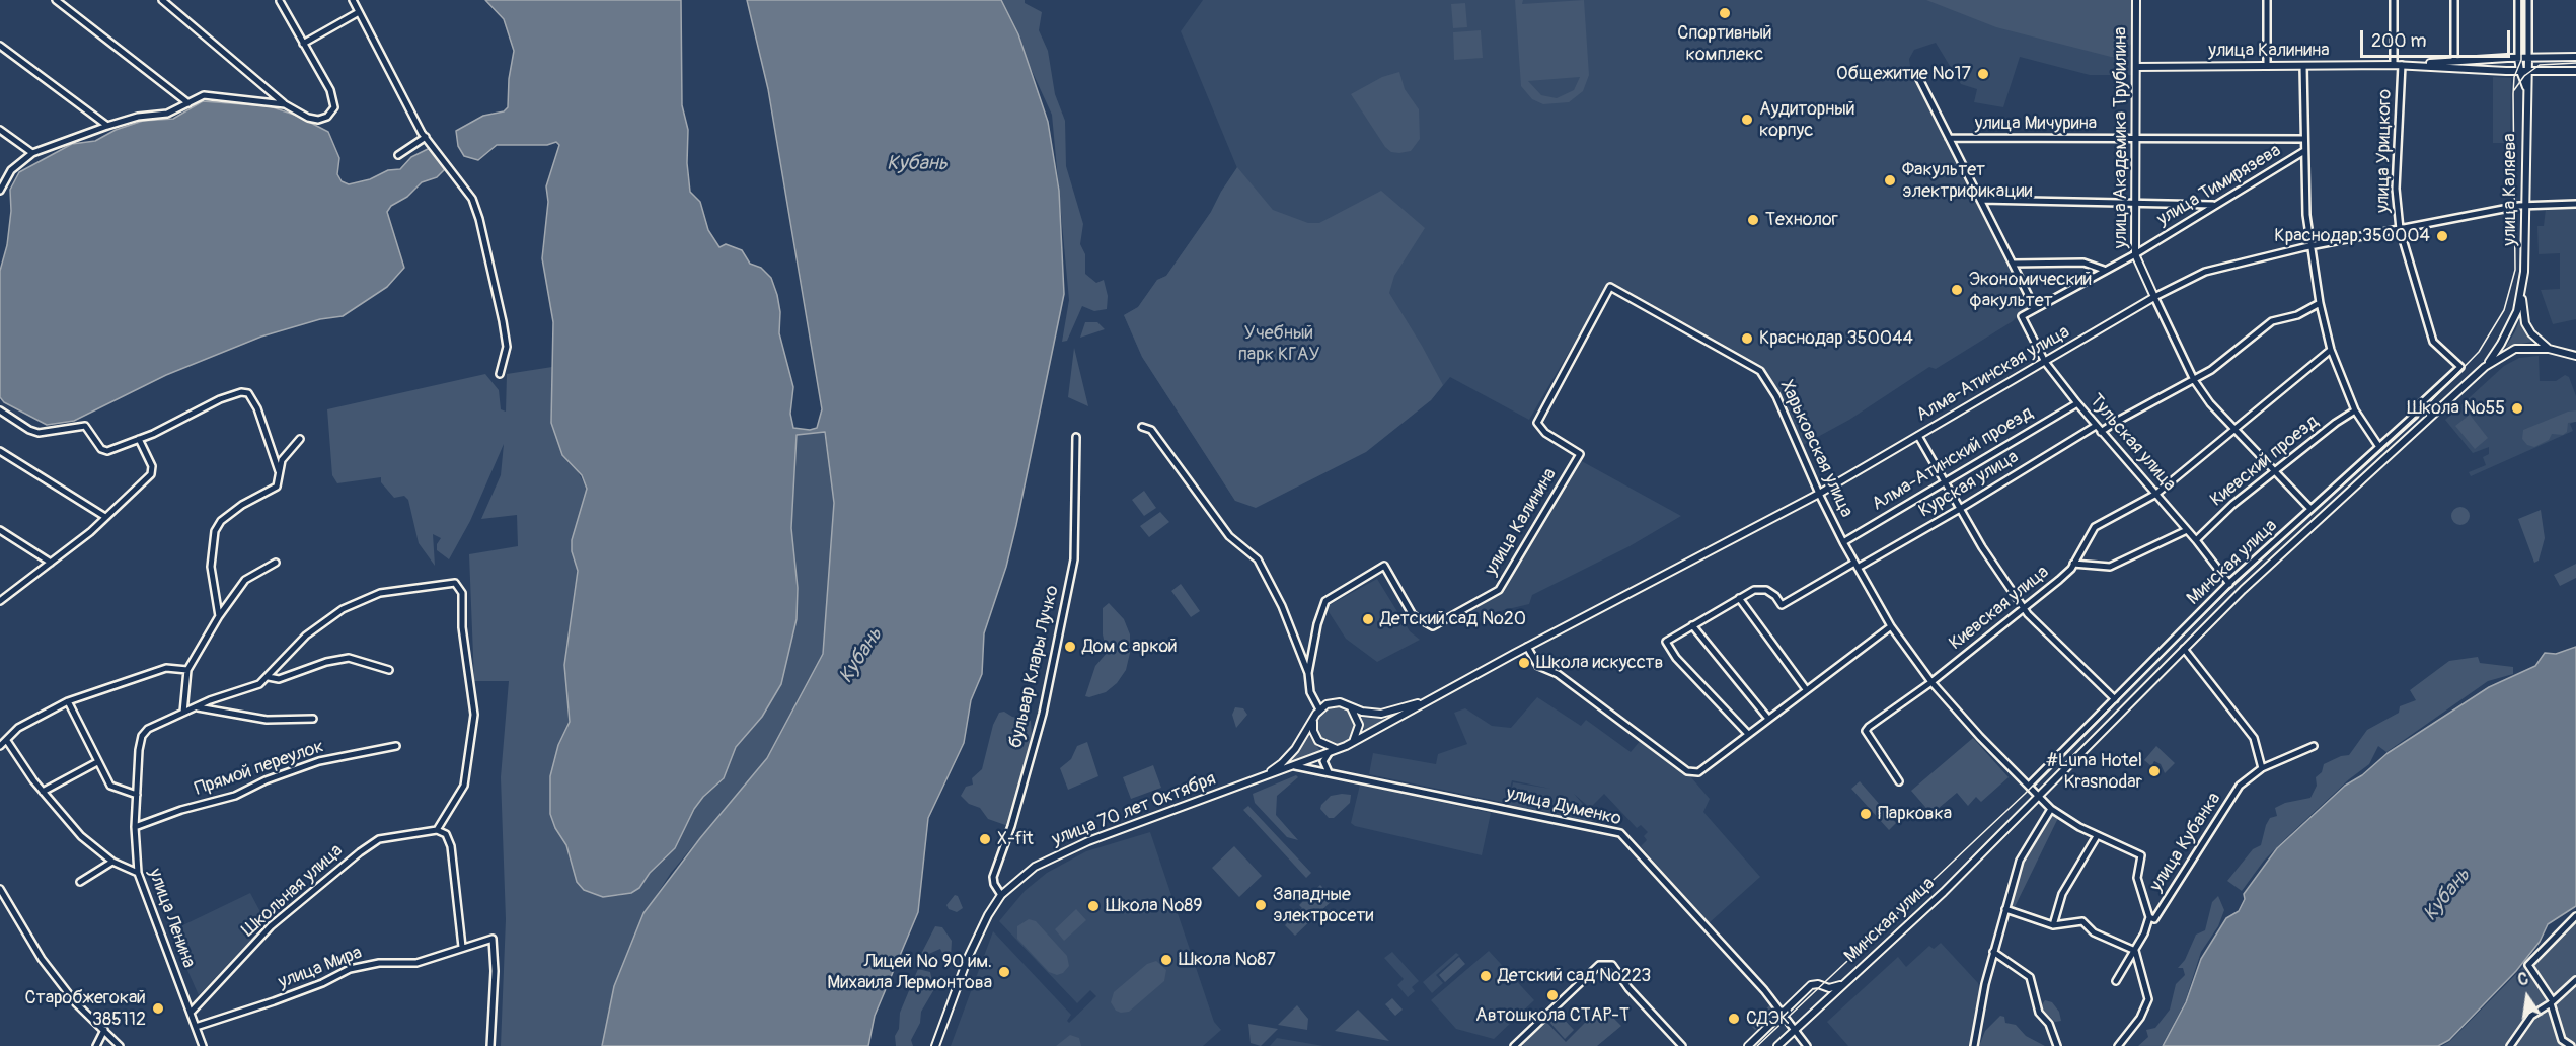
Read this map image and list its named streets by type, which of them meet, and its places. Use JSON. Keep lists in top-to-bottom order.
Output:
{
  "streets": {
    "main road": [
      "улица Калинина",
      "улица Академика Трубилина",
      "улица Каляева",
      "Алма-Атинская улица",
      "Минская улица",
      "улица 70 лет Октября"
    ],
    "street": [
      "улица Мичурина",
      "улица Урицкого",
      "улица Тимирязева",
      "Тульская улица",
      "Харьковская улица",
      "Алма-Атинский проезд",
      "Киевский проезд",
      "Курская улица",
      "Киевская улица",
      "бульвар Клары Лучко",
      "Прямой переулок",
      "улица Думенко",
      "улица Кубанка",
      "Школьная улица",
      "улица Ленина",
      "улица Мира"
    ]
  },
  "crossings": [
    ["улица Калинина", "улица Академика Трубилина"],
    ["улица Калинина", "улица Урицкого"],
    ["улица Калинина", "улица Каляева"],
    ["улица Калинина", "Харьковская улица"],
    ["улица Мичурина", "улица Академика Трубилина"],
    ["улица Академика Трубилина", "улица Тимирязева"],
    ["улица Академика Трубилина", "Алма-Атинская улица"],
    ["улица Академика Трубилина", "Киевский проезд"],
    ["улица Академика Трубилина", "Минская улица"],
    ["улица Академика Трубилина", "Киевская улица"],
    ["улица Урицкого", "Алма-Атинская улица"],
    ["улица Урицкого", "Минская улица"],
    ["улица Тимирязева", "Тульская улица"],
    ["улица Каляева", "Алма-Атинская улица"],
    ["улица Каляева", "Минская улица"],
    ["Алма-Атинская улица", "Тульская улица"],
    ["Алма-Атинская улица", "Харьковская улица"],
    ["Алма-Атинская улица", "улица 70 лет Октября"],
    ["Тульская улица", "Алма-Атинский проезд"],
    ["Тульская улица", "Киевский проезд"],
    ["Тульская улица", "Курская улица"],
    ["Тульская улица", "Минская улица"],
    ["Тульская улица", "Киевская улица"],
    ["Харьковская улица", "Алма-Атинский проезд"],
    ["Харьковская улица", "Курская улица"],
    ["Харьковская улица", "Минская улица"],
    ["Харьковская улица", "Киевская улица"],
    ["Харьковская улица", "улица Кубанка"],
    ["Минская улица", "улица Думенко"],
    ["бульвар Клары Лучко", "улица 70 лет Октября"],
    ["Прямой переулок", "улица Ленина"],
    ["улица Думенко", "улица 70 лет Октября"],
    ["Школьная улица", "улица Ленина"],
    ["улица Ленина", "улица Мира"]
  ],
  "water": ["Кубань"],
  "parks": ["Учебный парк КГАУ"],
  "places": [
    "Спортивный комплекс",
    "Общежитие №17",
    "Аудиторный корпус",
    "Факультет электрификации",
    "Технолог",
    "Краснодар 350004",
    "Экономический факультет",
    "Краснодар 350044",
    "Школа №55",
    "Детский сад №20",
    "Дом с аркой",
    "Школа искусств",
    "#Luna Hotel Krasnodar",
    "Парковка",
    "X-fit",
    "Западные электросети",
    "Школа №89",
    "Школа №87",
    "Лицей № 90 им. Михаила Лермонтова",
    "Детский сад №223",
    "Автошкола СТАР-Т",
    "Старобжегокай 385112",
    "СДЭК"
  ],
  "scale_bar": "200 m",
  "north": "top"
}
